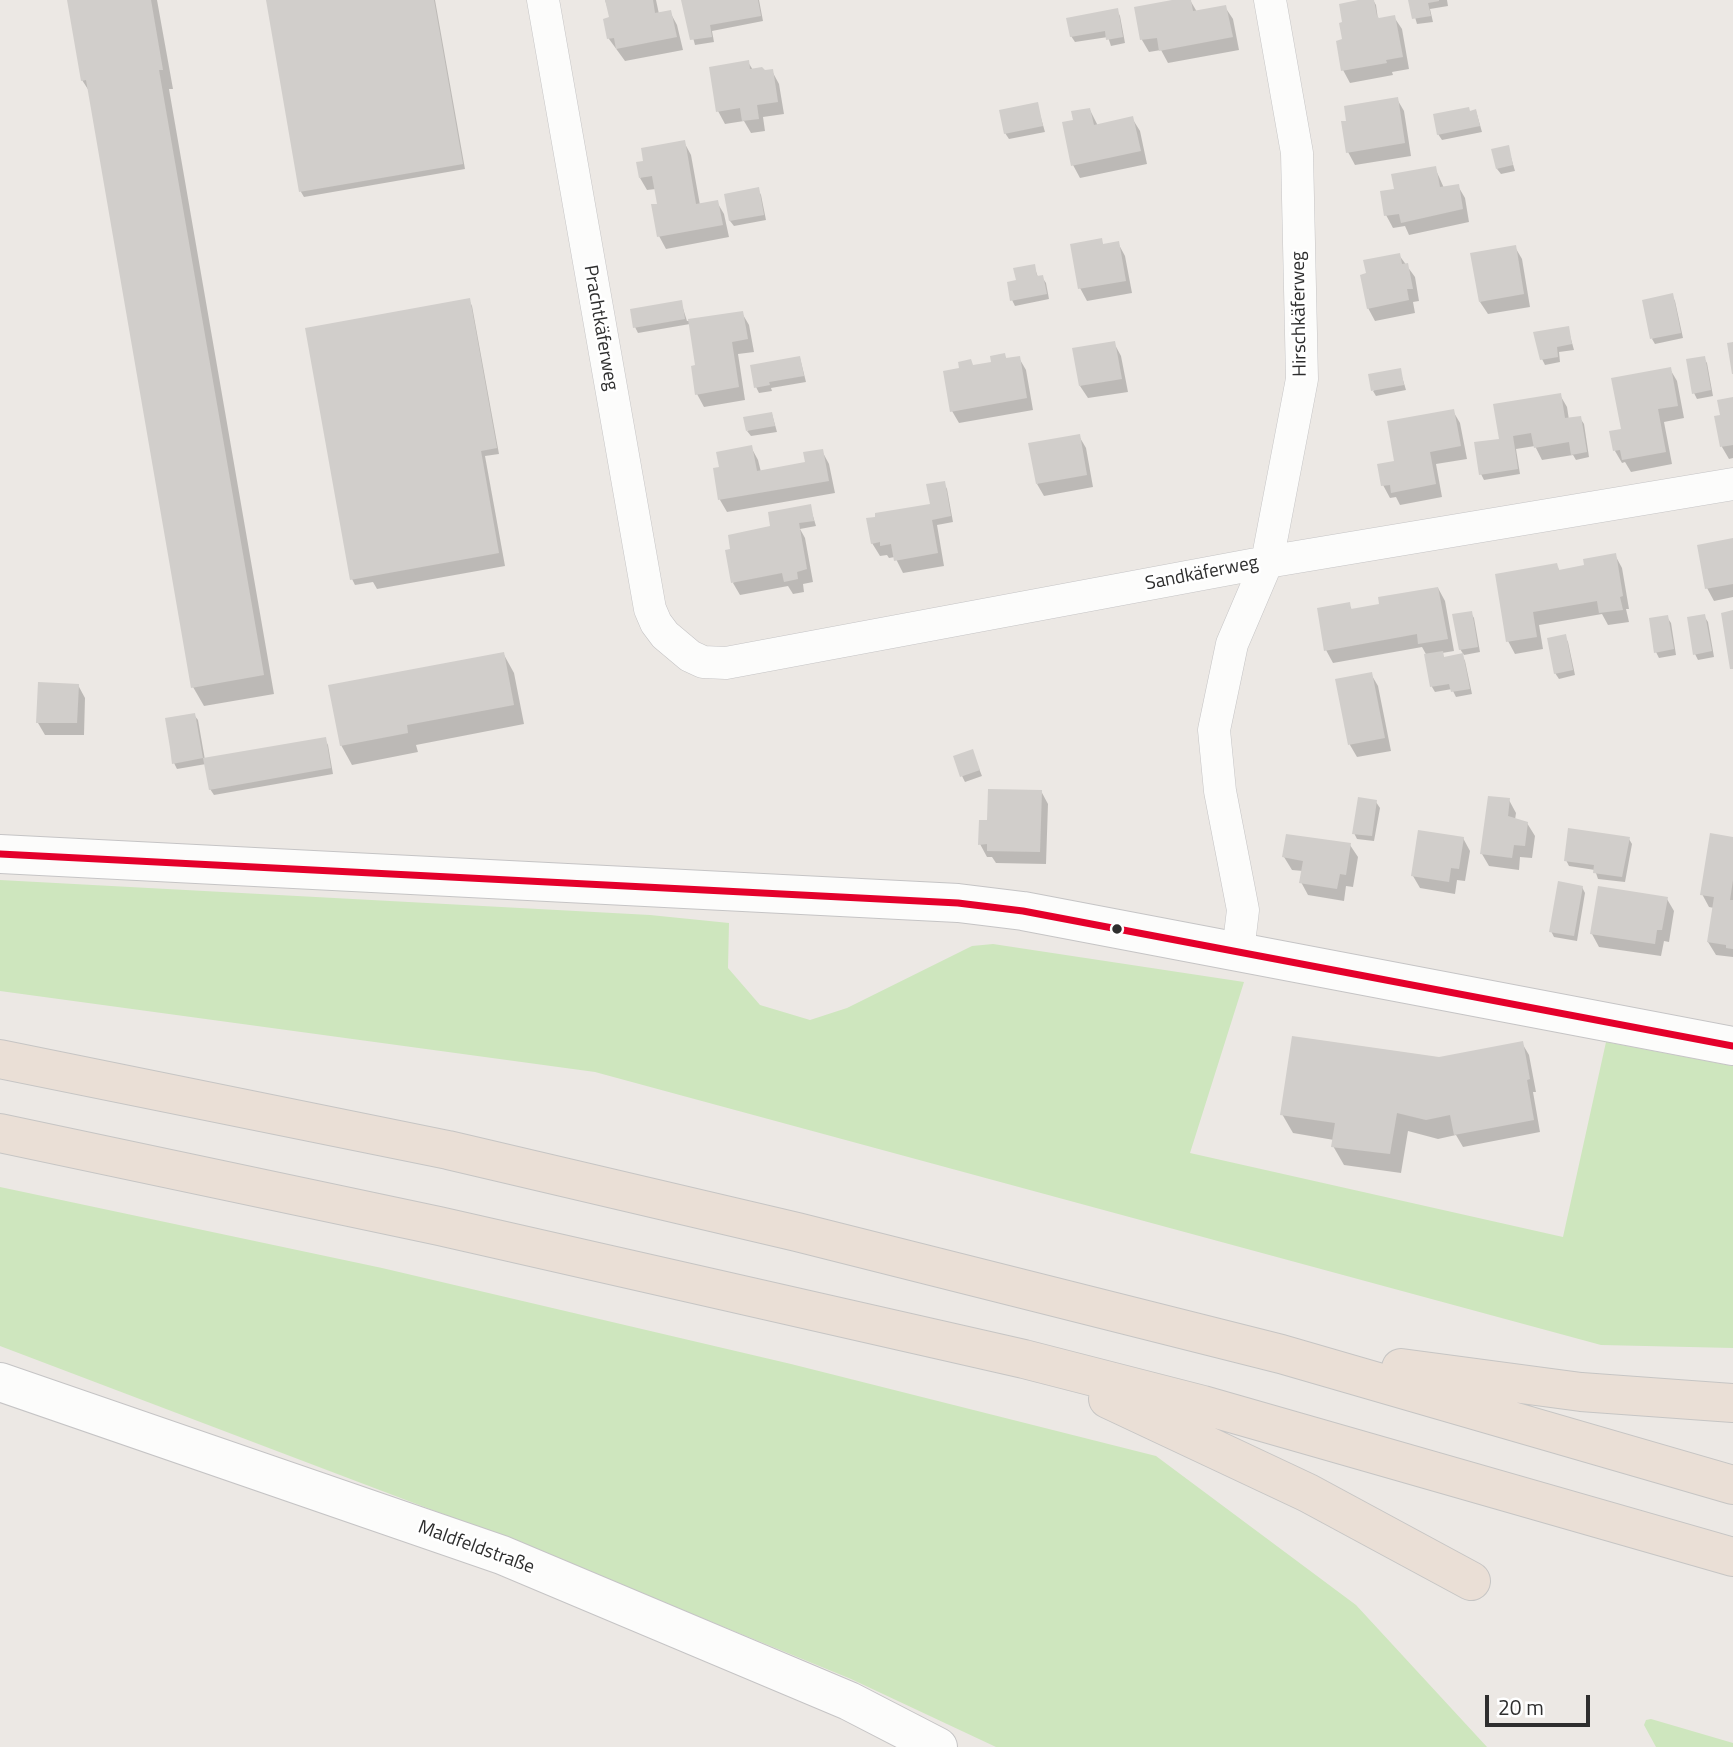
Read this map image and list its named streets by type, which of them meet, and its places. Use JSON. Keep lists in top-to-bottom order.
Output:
{
  "streets": {
    "street": [
      "Hirschkäferweg",
      "Prachtkäferweg",
      "Sandkäferweg",
      "Maldfeldstraße"
    ]
  },
  "crossings": [
    ["Hirschkäferweg", "Sandkäferweg"],
    ["Prachtkäferweg", "Sandkäferweg"]
  ],
  "scale_bar": "20 m"
}
